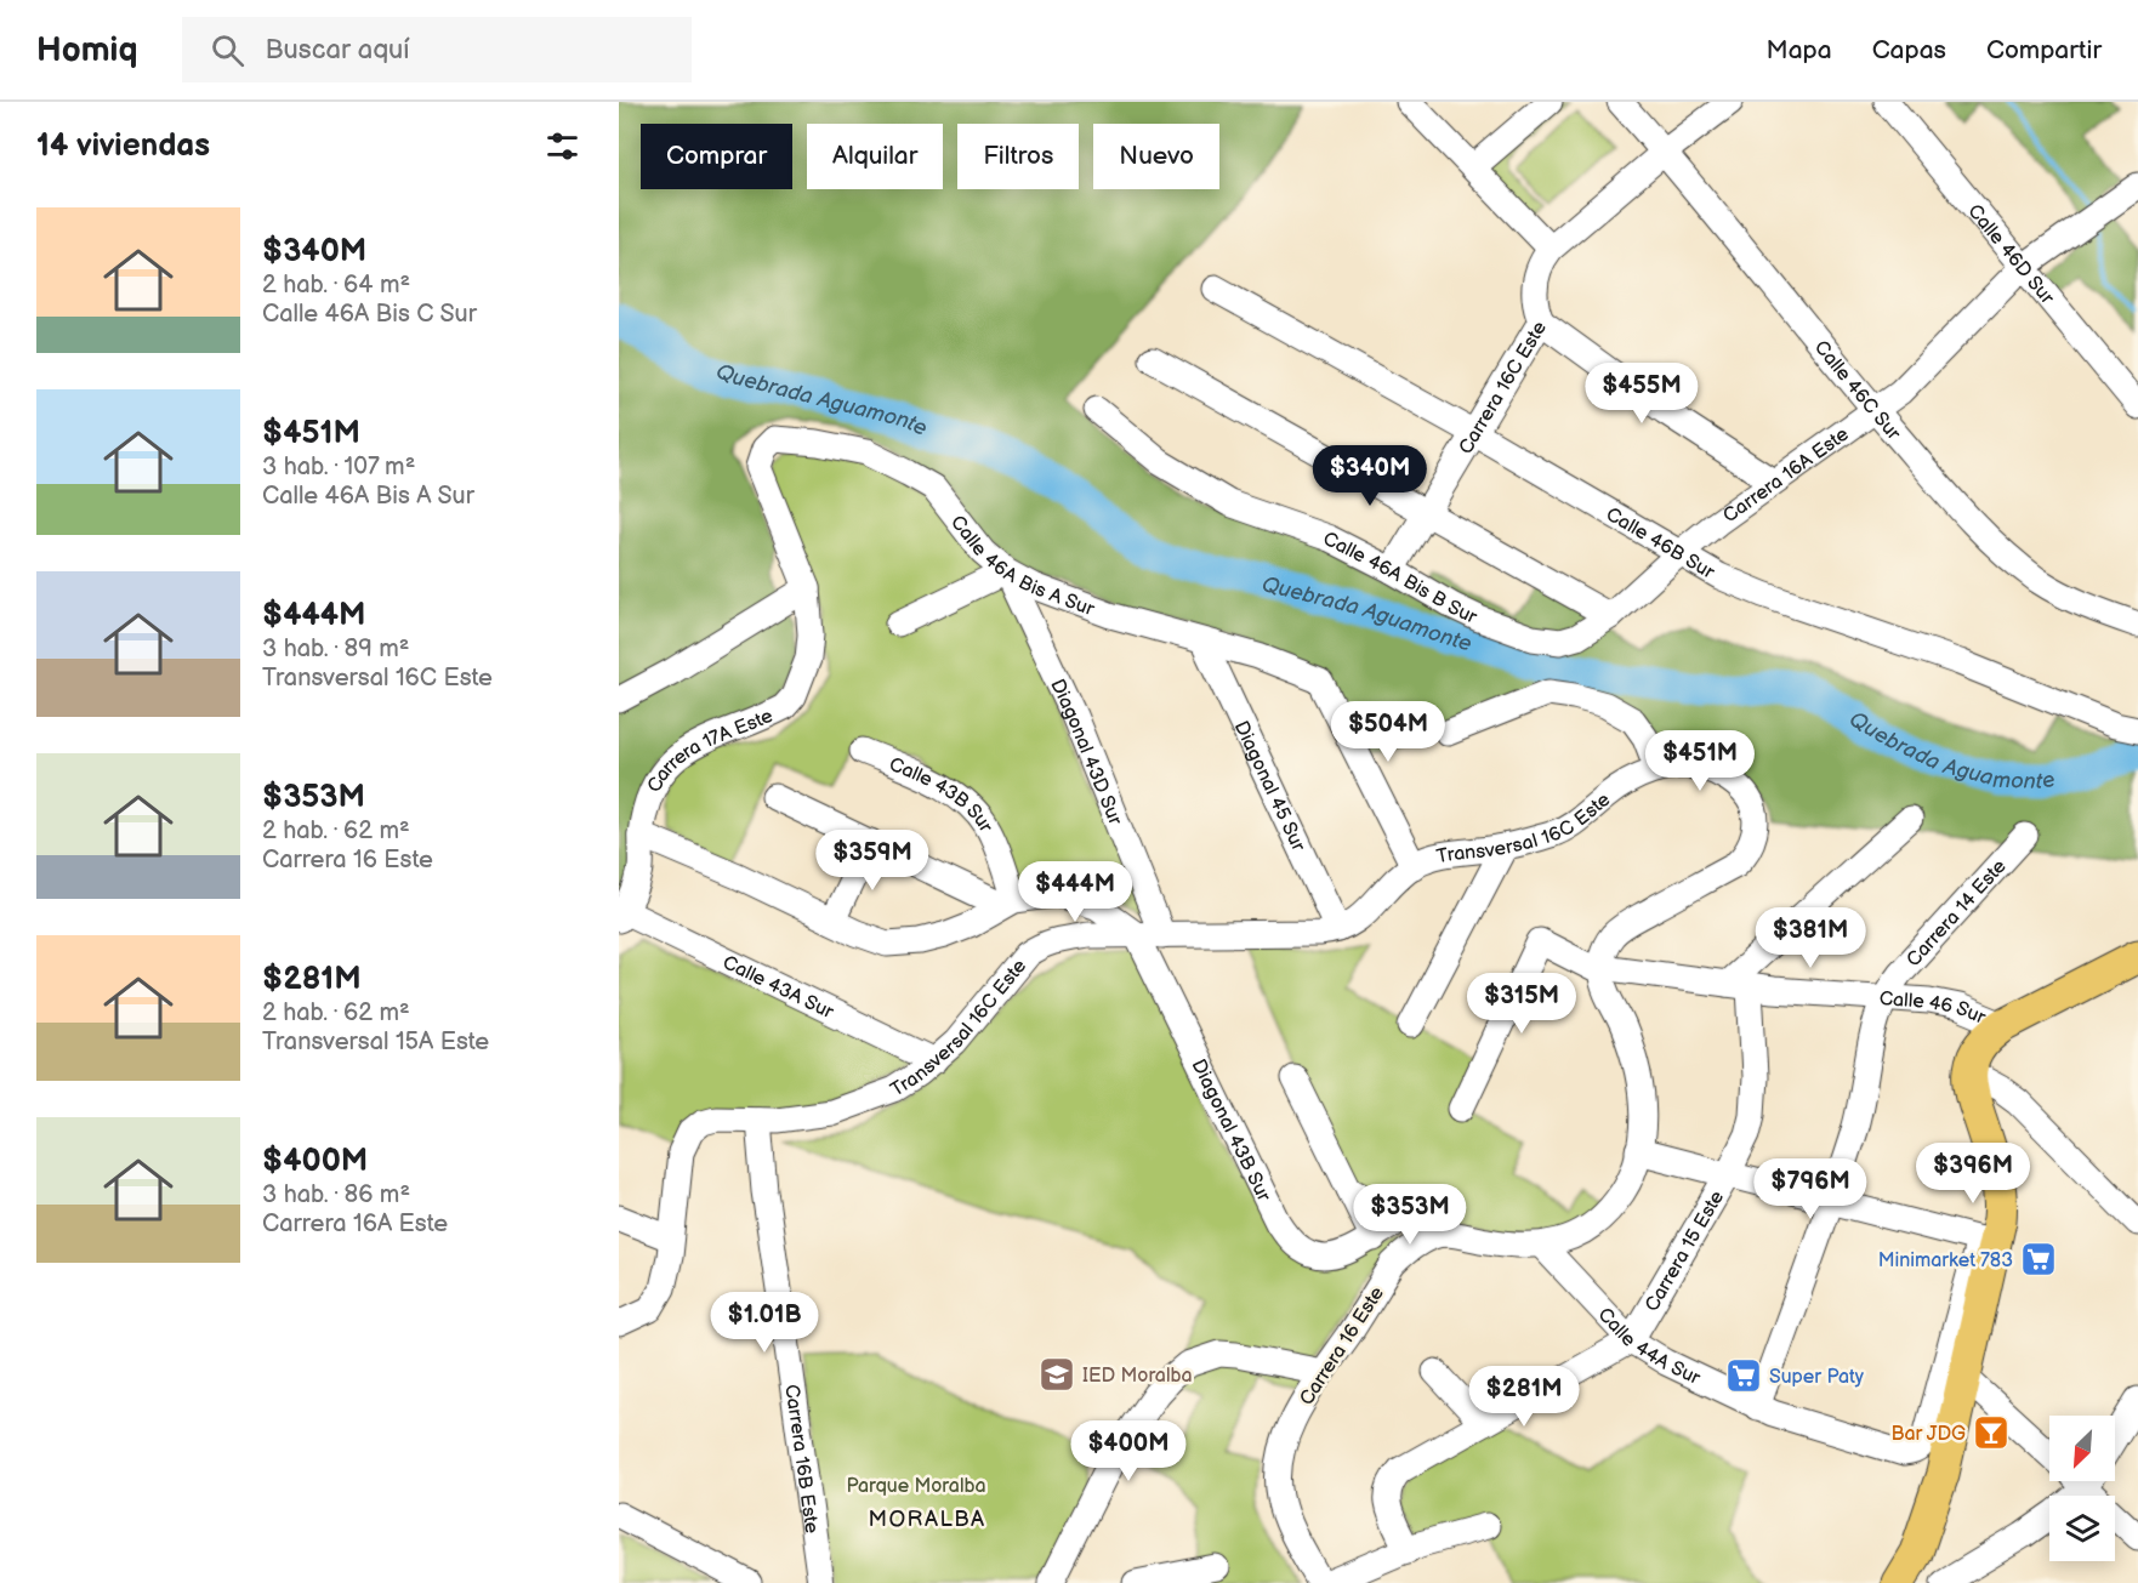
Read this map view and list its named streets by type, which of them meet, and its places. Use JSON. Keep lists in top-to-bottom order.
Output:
{
  "streets": {
    "street": [
      "Calle 46D Sur",
      "Carrera 16C Este",
      "Calle 46C Sur",
      "Carrera 16A Este",
      "Calle 46B Sur",
      "Calle 46A Bis A Sur",
      "Calle 46A Bis B Sur",
      "Diagonal 43D Sur",
      "Carrera 17A Este",
      "Diagonal 45 Sur",
      "Calle 43B Sur",
      "Transversal 16C Este",
      "Carrera 14 Este",
      "Calle 43A Sur",
      "Calle 46 Sur",
      "Diagonal 43B Sur",
      "Carrera 15 Este",
      "Calle 44A Sur",
      "Carrera 16 Este",
      "Carrera 16B Este"
    ]
  },
  "crossings": [
    ["Calle 46D Sur", "Carrera 16A Este"],
    ["Carrera 16C Este", "Calle 46C Sur"],
    ["Carrera 16C Este", "Calle 46B Sur"],
    ["Carrera 16C Este", "Calle 46A Bis B Sur"],
    ["Calle 46C Sur", "Carrera 16A Este"],
    ["Carrera 16A Este", "Calle 46B Sur"],
    ["Carrera 16A Este", "Calle 46A Bis B Sur"],
    ["Calle 46A Bis A Sur", "Diagonal 43D Sur"],
    ["Calle 46A Bis A Sur", "Carrera 17A Este"],
    ["Calle 46A Bis A Sur", "Diagonal 45 Sur"],
    ["Calle 46A Bis A Sur", "Transversal 16C Este"],
    ["Diagonal 43D Sur", "Transversal 16C Este"],
    ["Diagonal 43D Sur", "Diagonal 43B Sur"],
    ["Carrera 17A Este", "Calle 43A Sur"],
    ["Diagonal 45 Sur", "Transversal 16C Este"],
    ["Transversal 16C Este", "Calle 43A Sur"],
    ["Transversal 16C Este", "Diagonal 43B Sur"],
    ["Transversal 16C Este", "Carrera 16B Este"],
    ["Carrera 14 Este", "Calle 46 Sur"],
    ["Carrera 14 Este", "Calle 44A Sur"],
    ["Calle 46 Sur", "Carrera 15 Este"],
    ["Carrera 15 Este", "Calle 44A Sur"]
  ],
  "districts": ["MORALBA"],
  "water": ["Quebrada Aguamonte"],
  "parks": ["Parque Moralba"],
  "places": {
    "supermarket": ["Minimarket 783", "Super Paty"],
    "school or university": ["IED Moralba"],
    "bar": ["Bar JDG"]
  },
  "north": "bottom left",
  "page": {
    "header": "Homiq",
    "search": "Buscar aquí",
    "nav": ["Mapa", "Capas", "Compartir"],
    "heading": "14 viviendas",
    "chip": [
      "Comprar",
      "Alquilar",
      "Filtros",
      "Nuevo"
    ],
    "list": [
      {
        "name": "$340M",
        "note": "2 hab. · 64 m² · Calle 46A Bis C Sur"
      },
      {
        "name": "$451M",
        "note": "3 hab. · 107 m² · Calle 46A Bis A Sur"
      },
      {
        "name": "$444M",
        "note": "3 hab. · 89 m² · Transversal 16C Este"
      },
      {
        "name": "$353M",
        "note": "2 hab. · 62 m² · Carrera 16 Este"
      },
      {
        "name": "$281M",
        "note": "2 hab. · 62 m² · Transversal 15A Este"
      },
      {
        "name": "$400M",
        "note": "3 hab. · 86 m² · Carrera 16A Este"
      }
    ],
    "price": [
      "$455M",
      "$340M",
      "$504M",
      "$451M",
      "$359M",
      "$444M",
      "$381M",
      "$315M",
      "$396M",
      "$796M",
      "$353M",
      "$1.01B",
      "$281M",
      "$400M"
    ]
  }
}
